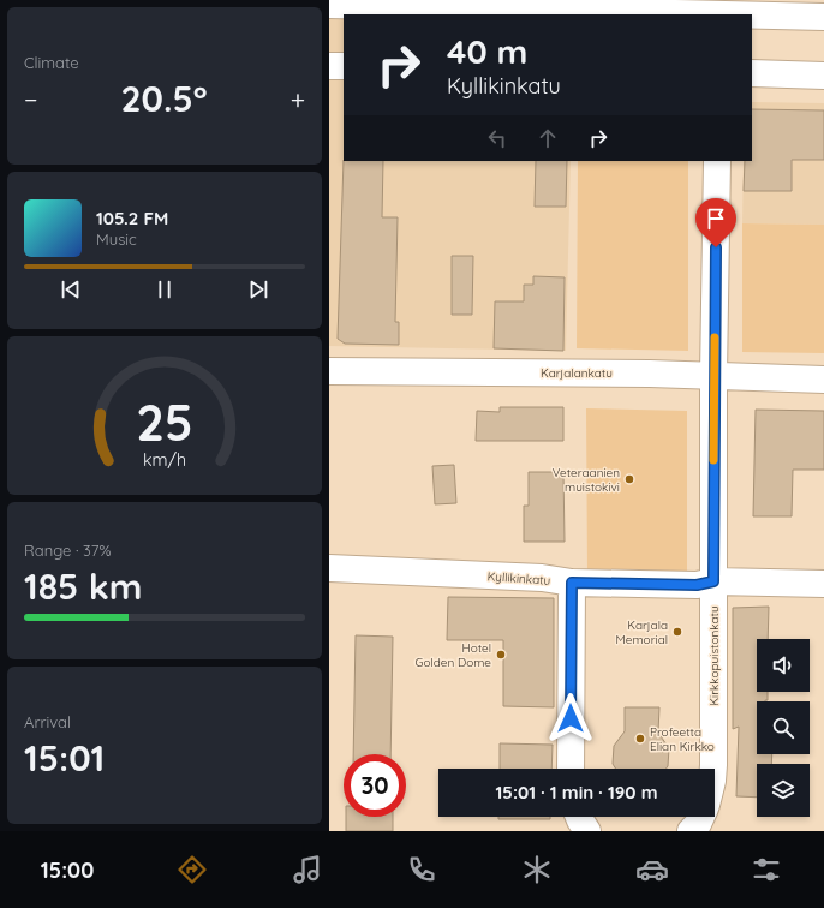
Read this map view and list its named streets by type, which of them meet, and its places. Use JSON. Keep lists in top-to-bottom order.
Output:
{
  "streets": {
    "street": ["Karjalankatu", "Kyllikinkatu", "Kirkkopuistonkatu"]
  },
  "crossings": [
    ["Karjalankatu", "Kirkkopuistonkatu"],
    ["Kyllikinkatu", "Kirkkopuistonkatu"]
  ],
  "places": [
    "Veteraanien muistokivi",
    "Karjala Memorial",
    "Hotel Golden Dome",
    "Profeetta Elian Kirkko"
  ],
  "page": {
    "tile": [
      "Climate",
      ["Range · 37%", "185 km"],
      ["Arrival", "15:01"]
    ],
    "turn": ["40 m", "Kyllikinkatu"],
    "heat": ["−", "20.5°", "+"],
    "song": ["105.2 FM", "Music"],
    "limit": "30",
    "trip": "15:01 · 1 min · 190 m",
    "tabs": "15:00",
    "gauge": ["25", "km/h"]
  }
}
